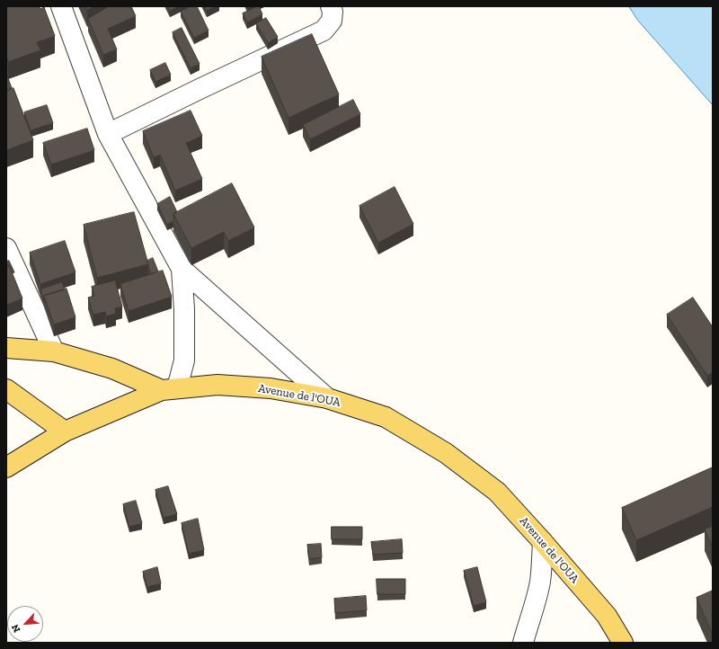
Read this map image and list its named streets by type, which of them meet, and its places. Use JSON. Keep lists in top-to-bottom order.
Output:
{
  "streets": {
    "main road": ["Avenue de l'OUA"]
  },
  "north": "bottom left"
}
